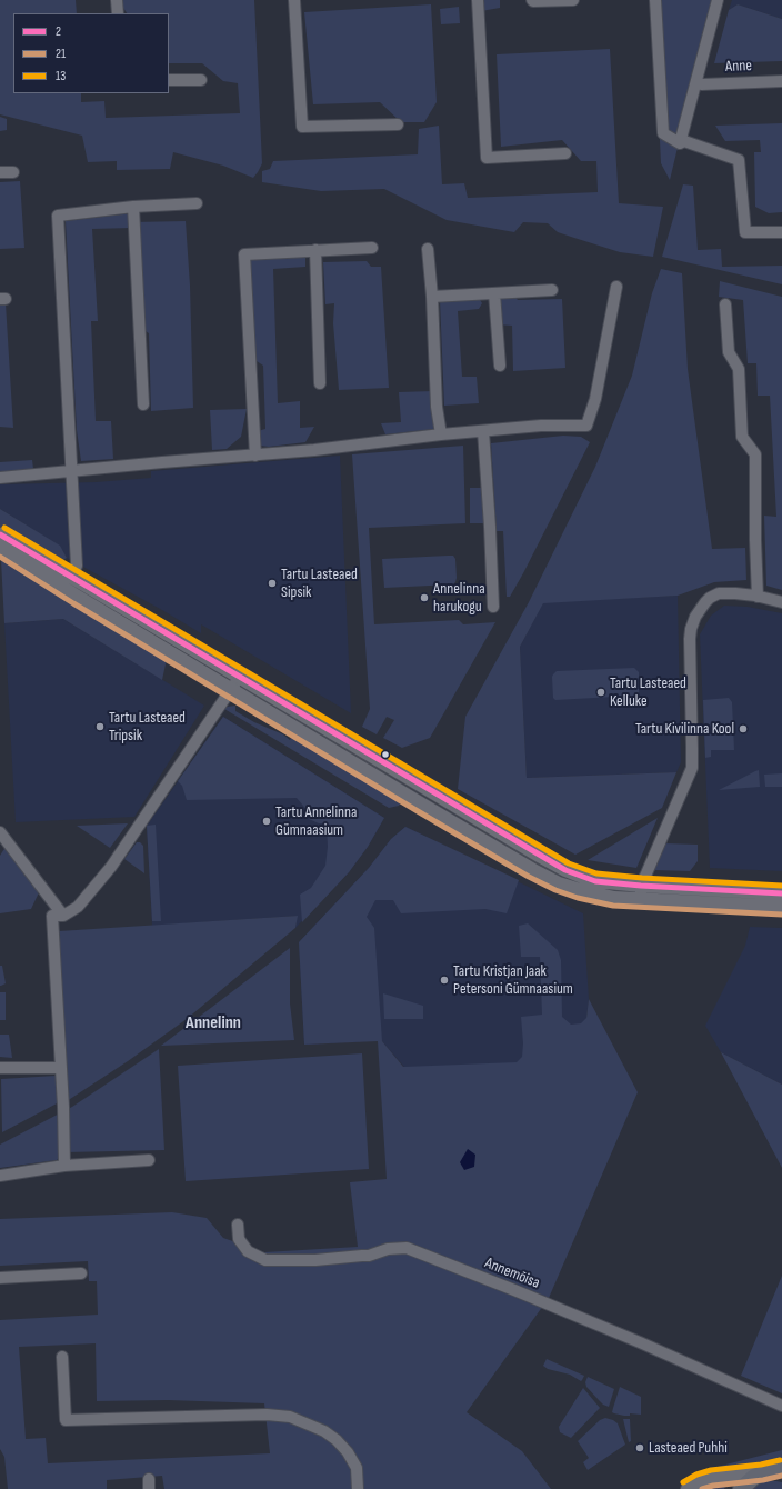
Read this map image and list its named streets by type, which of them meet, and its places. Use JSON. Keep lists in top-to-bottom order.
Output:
{
  "streets": {
    "street": ["Anne", "Annemõisa"]
  },
  "districts": ["Annelinn"],
  "places": [
    "Tartu Lasteaed Sipsik",
    "Annelinna harukogu",
    "Tartu Lasteaed Kelluke",
    "Tartu Lasteaed Tripsik",
    "Tartu Kivilinna Kool",
    "Tartu Annelinna Gümnaasium",
    "Tartu Kristjan Jaak Petersoni Gümnaasium",
    "Lasteaed Puhhi"
  ],
  "lines": ["transit line 13", "transit line 2", "transit line 21"],
  "legend": ["2", "21", "13"]
}
